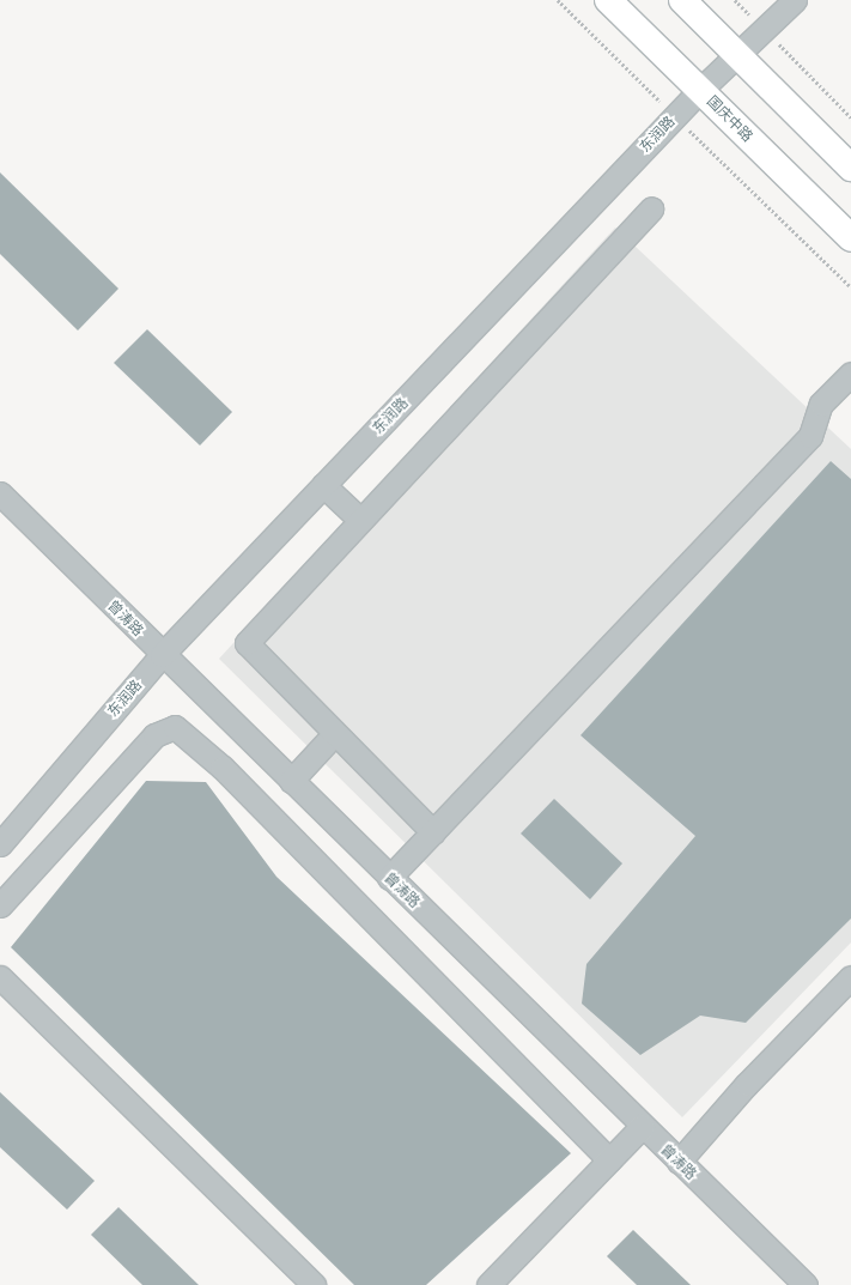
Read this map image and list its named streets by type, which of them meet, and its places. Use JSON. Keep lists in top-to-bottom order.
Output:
{
  "streets": {
    "main road": ["国庆中路"],
    "street": ["东润路", "曾涛路"]
  },
  "crossings": [
    ["国庆中路", "东润路"],
    ["东润路", "曾涛路"]
  ]
}
